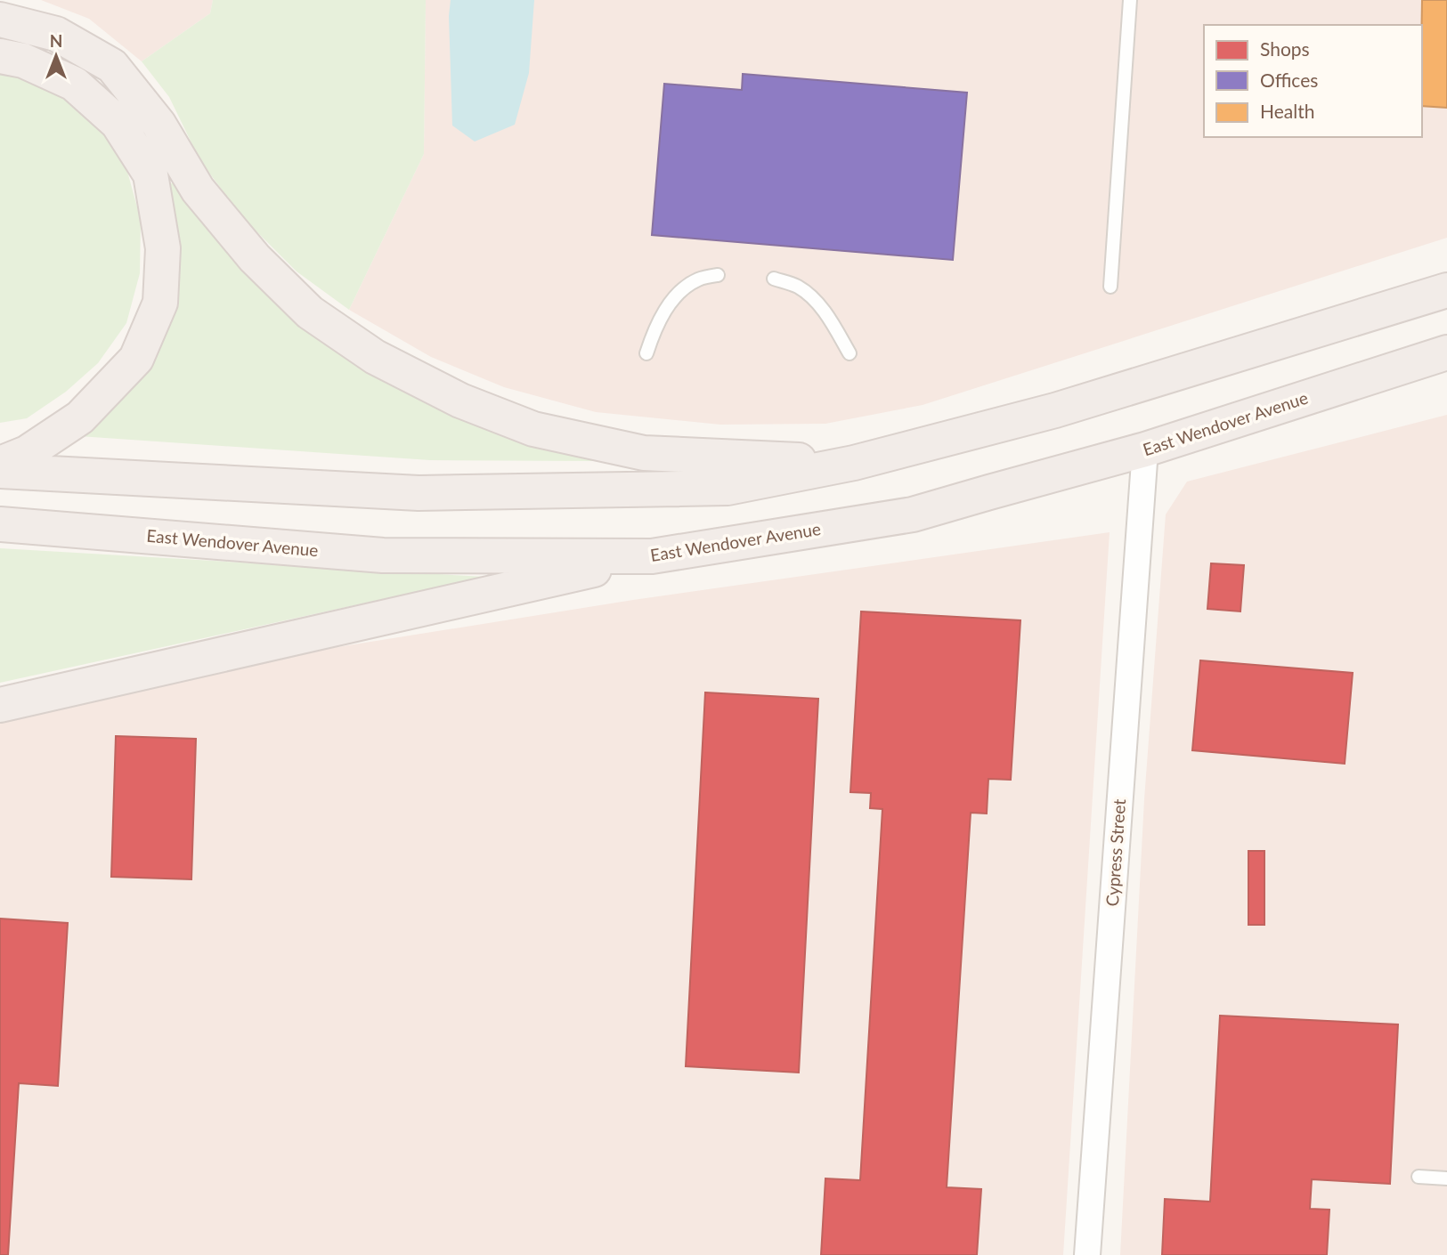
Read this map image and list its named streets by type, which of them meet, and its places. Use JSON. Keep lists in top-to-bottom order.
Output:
{
  "streets": {
    "highway": ["East Wendover Avenue"],
    "street": ["Cypress Street"]
  },
  "crossings": [
    ["East Wendover Avenue", "Cypress Street"]
  ],
  "legend": ["Shops", "Offices", "Health"],
  "north": "top"
}
